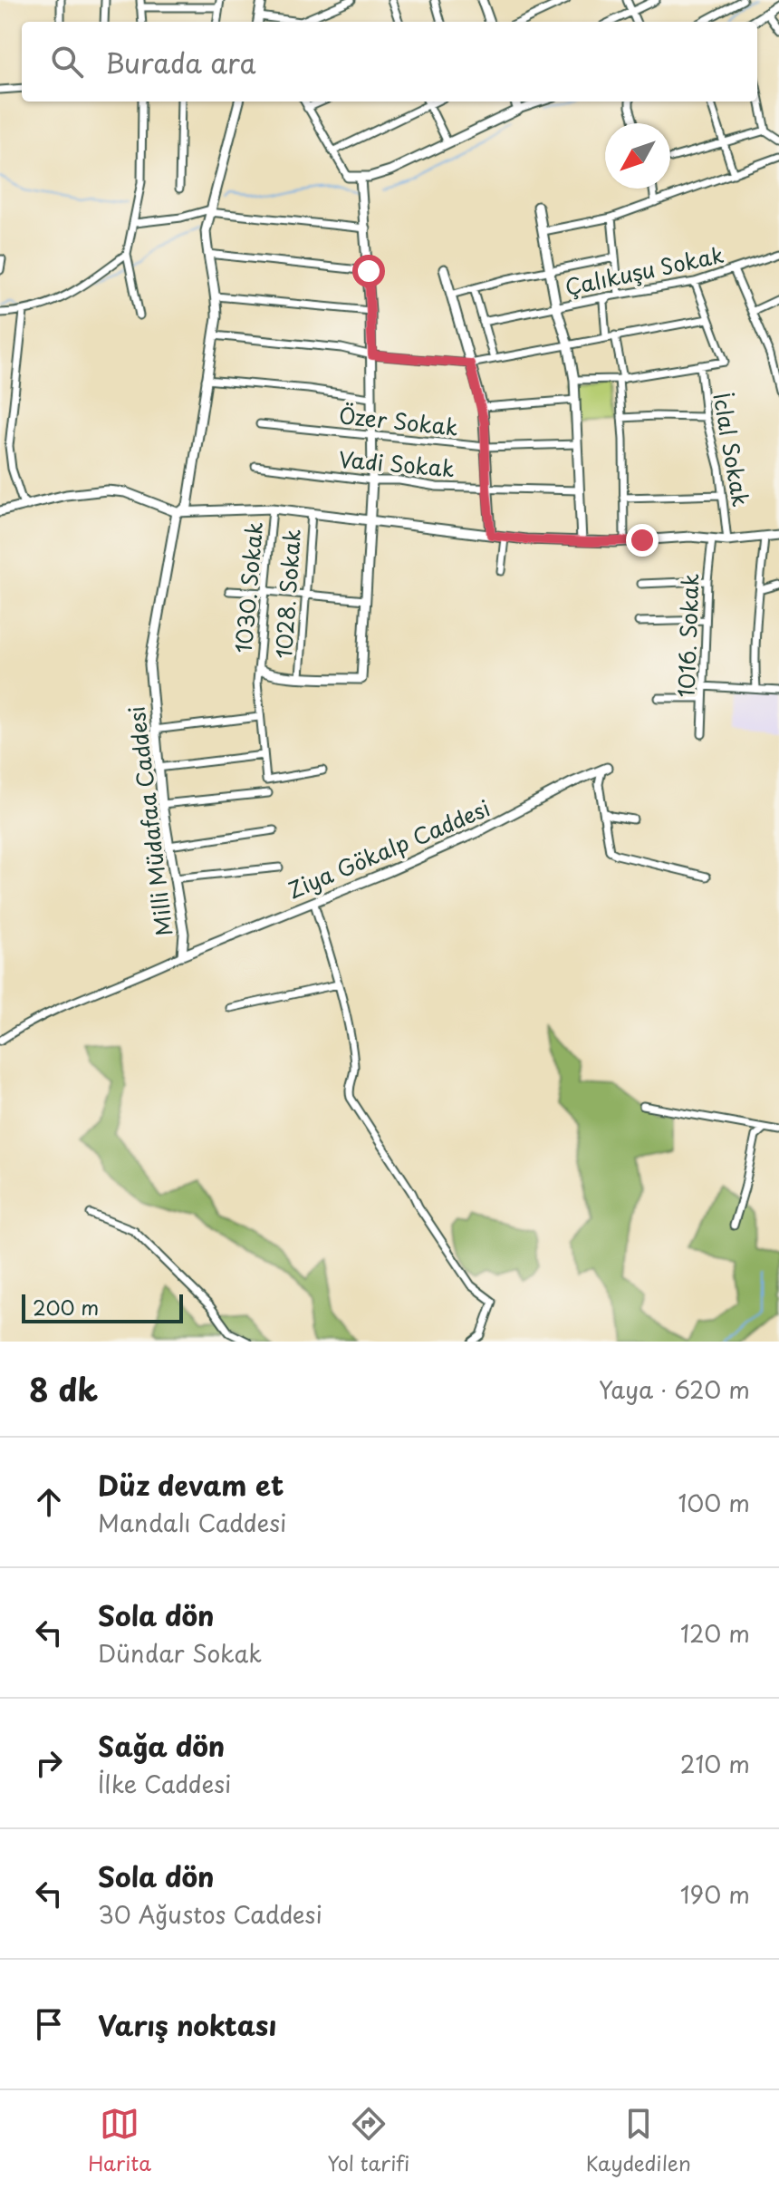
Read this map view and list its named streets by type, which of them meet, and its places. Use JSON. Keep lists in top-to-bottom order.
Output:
{
  "streets": {
    "street": [
      "Çalıkuşu Sokak",
      "Özer Sokak",
      "İclal Sokak",
      "Vadi Sokak",
      "1030. Sokak",
      "1028. Sokak",
      "1016. Sokak",
      "Milli Müdafaa Caddesi",
      "Ziya Gökalp Caddesi"
    ]
  },
  "crossings": [
    ["Milli Müdafaa Caddesi", "Ziya Gökalp Caddesi"]
  ],
  "scale_bar": "200 m",
  "north": "bottom left",
  "page": {
    "search": "Burada ara",
    "scale": "200 m",
    "heading": ["8 dk", "Yaya · 620 m"],
    "list": [
      ["Düz devam et", "Mandalı Caddesi", "100 m"],
      ["Sola dön", "Dündar Sokak", "120 m"],
      ["Sağa dön", "İlke Caddesi", "210 m"],
      ["Sola dön", "30 Ağustos Caddesi", "190 m"],
      "Varış noktası"
    ],
    "nav": ["Harita", "Yol tarifi", "Kaydedilen"]
  }
}
